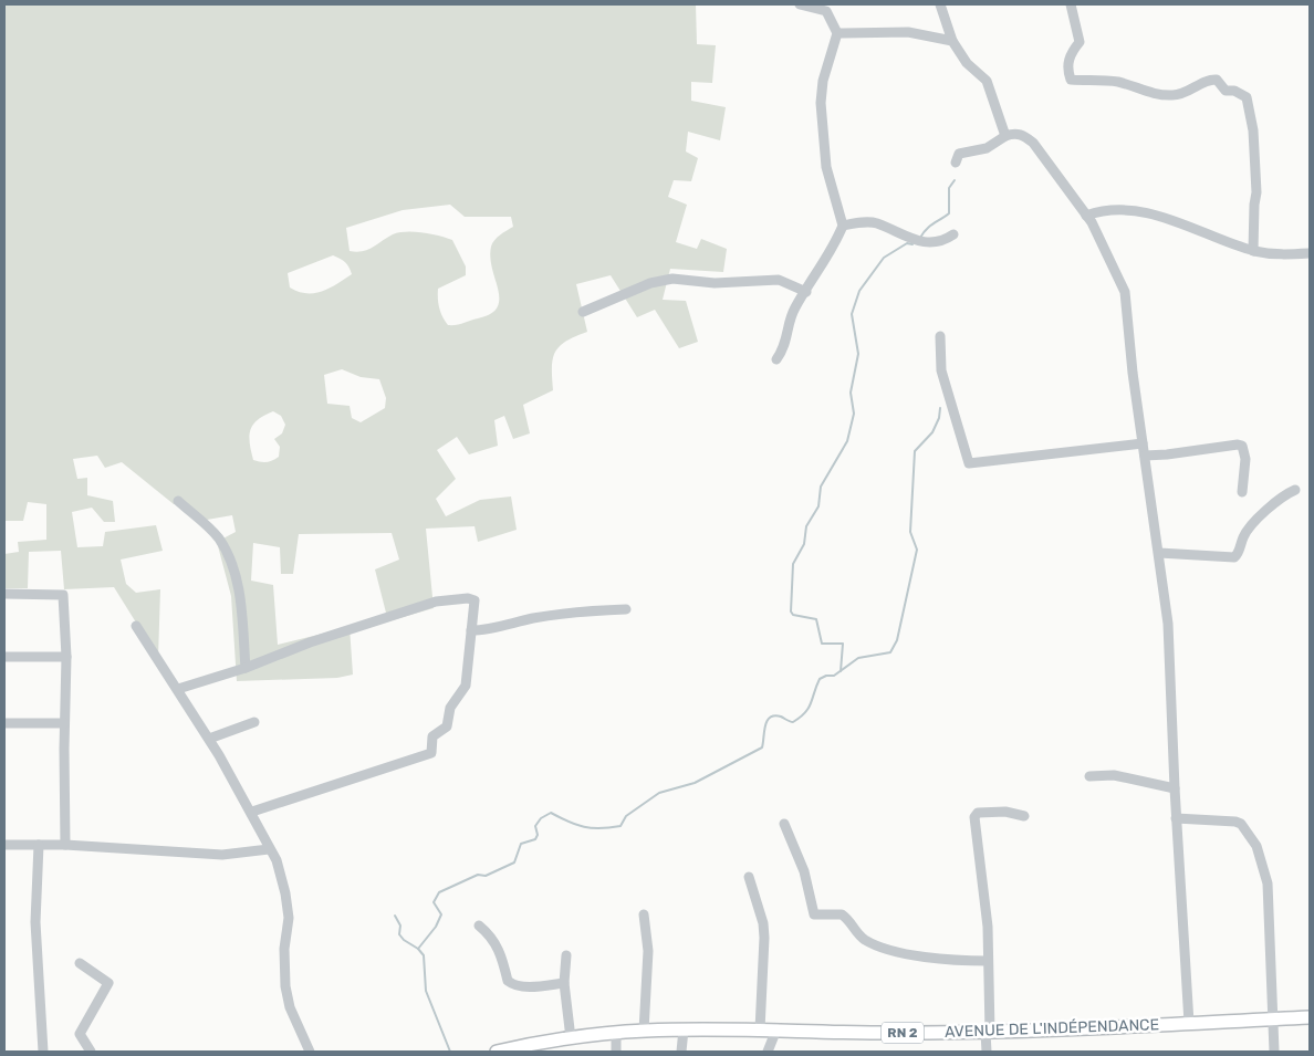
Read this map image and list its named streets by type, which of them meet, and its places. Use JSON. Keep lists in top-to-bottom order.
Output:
{
  "streets": {
    "main road": ["AVENUE DE L'INDÉPENDANCE", "RN 2"]
  }
}
